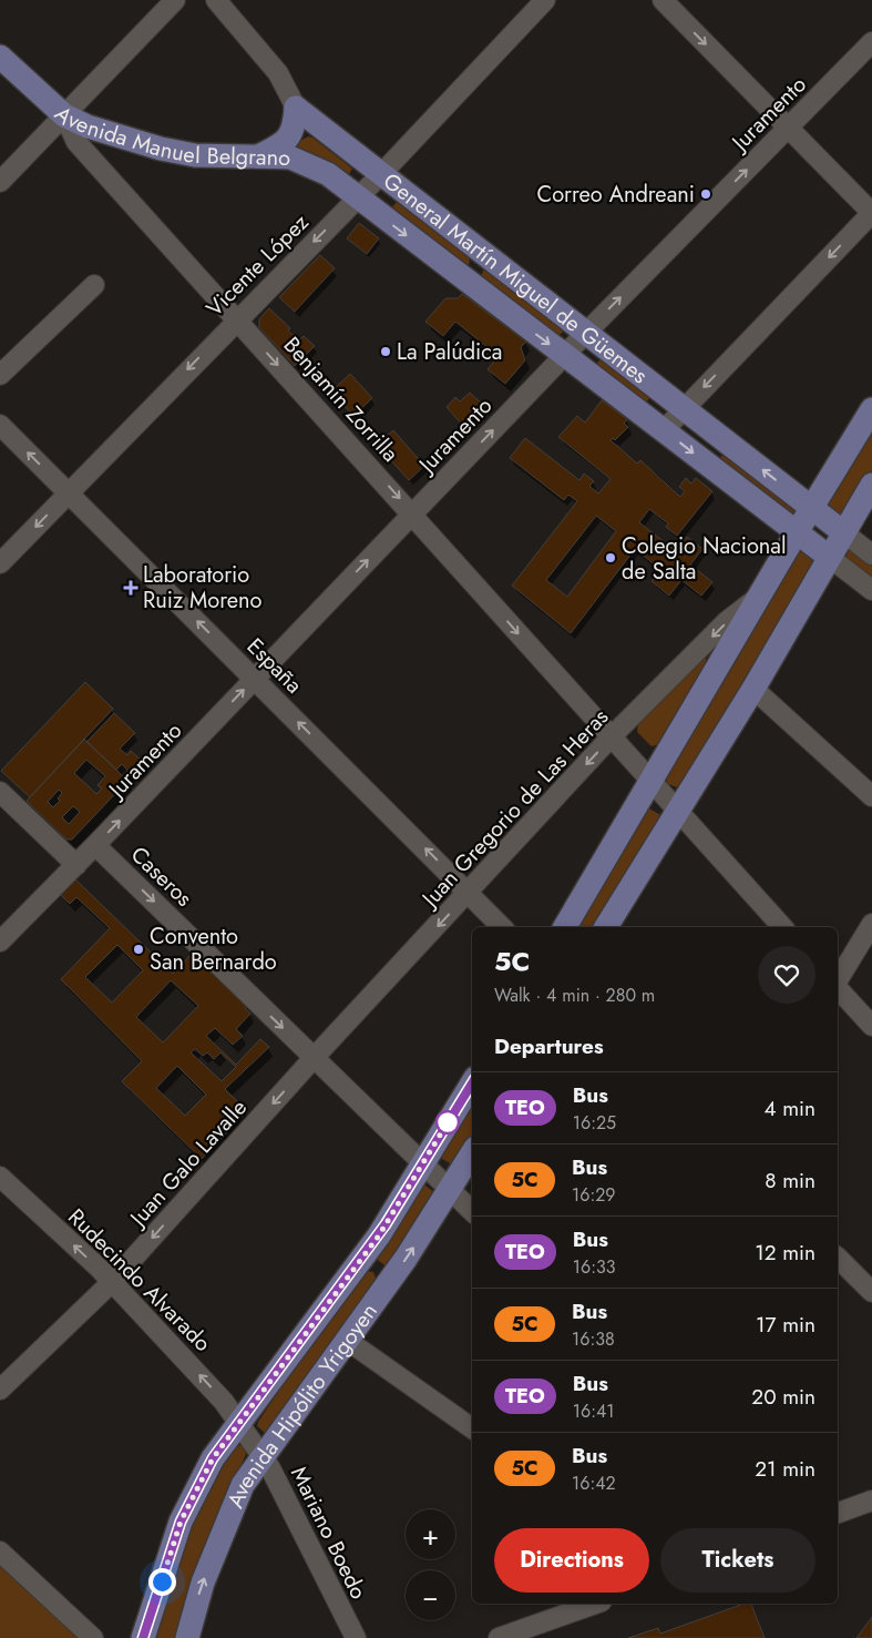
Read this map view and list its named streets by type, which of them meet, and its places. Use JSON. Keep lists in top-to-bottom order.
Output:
{
  "streets": {
    "main road": ["Avenida Manuel Belgrano", "General Martín Miguel de Güemes", "Avenida Hipólito Yrigoyen"],
    "street": [
      "Juramento",
      "Vicente López",
      "Benjamín Zorrilla",
      "España",
      "Juan Gregorio de Las Heras",
      "Caseros",
      "Juan Galo Lavalle",
      "Rudecindo Alvarado",
      "Mariano Boedo"
    ]
  },
  "crossings": [
    ["Juramento", "General Martín Miguel de Güemes"],
    ["Juramento", "Benjamín Zorrilla"],
    ["Juramento", "España"],
    ["Juramento", "Caseros"],
    ["Avenida Manuel Belgrano", "Vicente López"],
    ["Avenida Manuel Belgrano", "General Martín Miguel de Güemes"],
    ["Avenida Manuel Belgrano", "Benjamín Zorrilla"],
    ["Vicente López", "General Martín Miguel de Güemes"],
    ["Vicente López", "Benjamín Zorrilla"],
    ["Vicente López", "España"],
    ["Benjamín Zorrilla", "Juan Gregorio de Las Heras"],
    ["España", "Juan Gregorio de Las Heras"],
    ["Juan Gregorio de Las Heras", "Caseros"],
    ["Juan Gregorio de Las Heras", "Juan Galo Lavalle"],
    ["Caseros", "Juan Galo Lavalle"],
    ["Caseros", "Avenida Hipólito Yrigoyen"],
    ["Juan Galo Lavalle", "Rudecindo Alvarado"],
    ["Rudecindo Alvarado", "Avenida Hipólito Yrigoyen"],
    ["Rudecindo Alvarado", "Mariano Boedo"],
    ["Avenida Hipólito Yrigoyen", "Mariano Boedo"]
  ],
  "one_way": [
    "Juramento",
    "Vicente López",
    "Benjamín Zorrilla",
    "España",
    "Juan Gregorio de Las Heras",
    "Caseros",
    "Juan Galo Lavalle",
    "Rudecindo Alvarado"
  ],
  "places": {
    "other": [
      "Correo Andreani",
      "La Palúdica",
      "Colegio Nacional de Salta",
      "Convento San Bernardo"
    ],
    "health": ["Laboratorio Ruiz Moreno"]
  },
  "lines": ["bus line TEO"],
  "page": {
    "heading": [
      ["5C", "Walk · 4 min · 280 m"],
      "Departures"
    ],
    "list": [
      {
        "mark": "TEO",
        "name": "Bus",
        "note": "16:25",
        "value": "4 min"
      },
      {
        "mark": "5C",
        "name": "Bus",
        "note": "16:29",
        "value": "8 min"
      },
      {
        "mark": "TEO",
        "name": "Bus",
        "note": "16:33",
        "value": "12 min"
      },
      {
        "mark": "5C",
        "name": "Bus",
        "note": "16:38",
        "value": "17 min"
      },
      {
        "mark": "TEO",
        "name": "Bus",
        "note": "16:41",
        "value": "20 min"
      },
      {
        "mark": "5C",
        "name": "Bus",
        "note": "16:42",
        "value": "21 min"
      }
    ],
    "map_buttons": ["+", "−"],
    "buttons": ["Directions", "Tickets"]
  }
}
